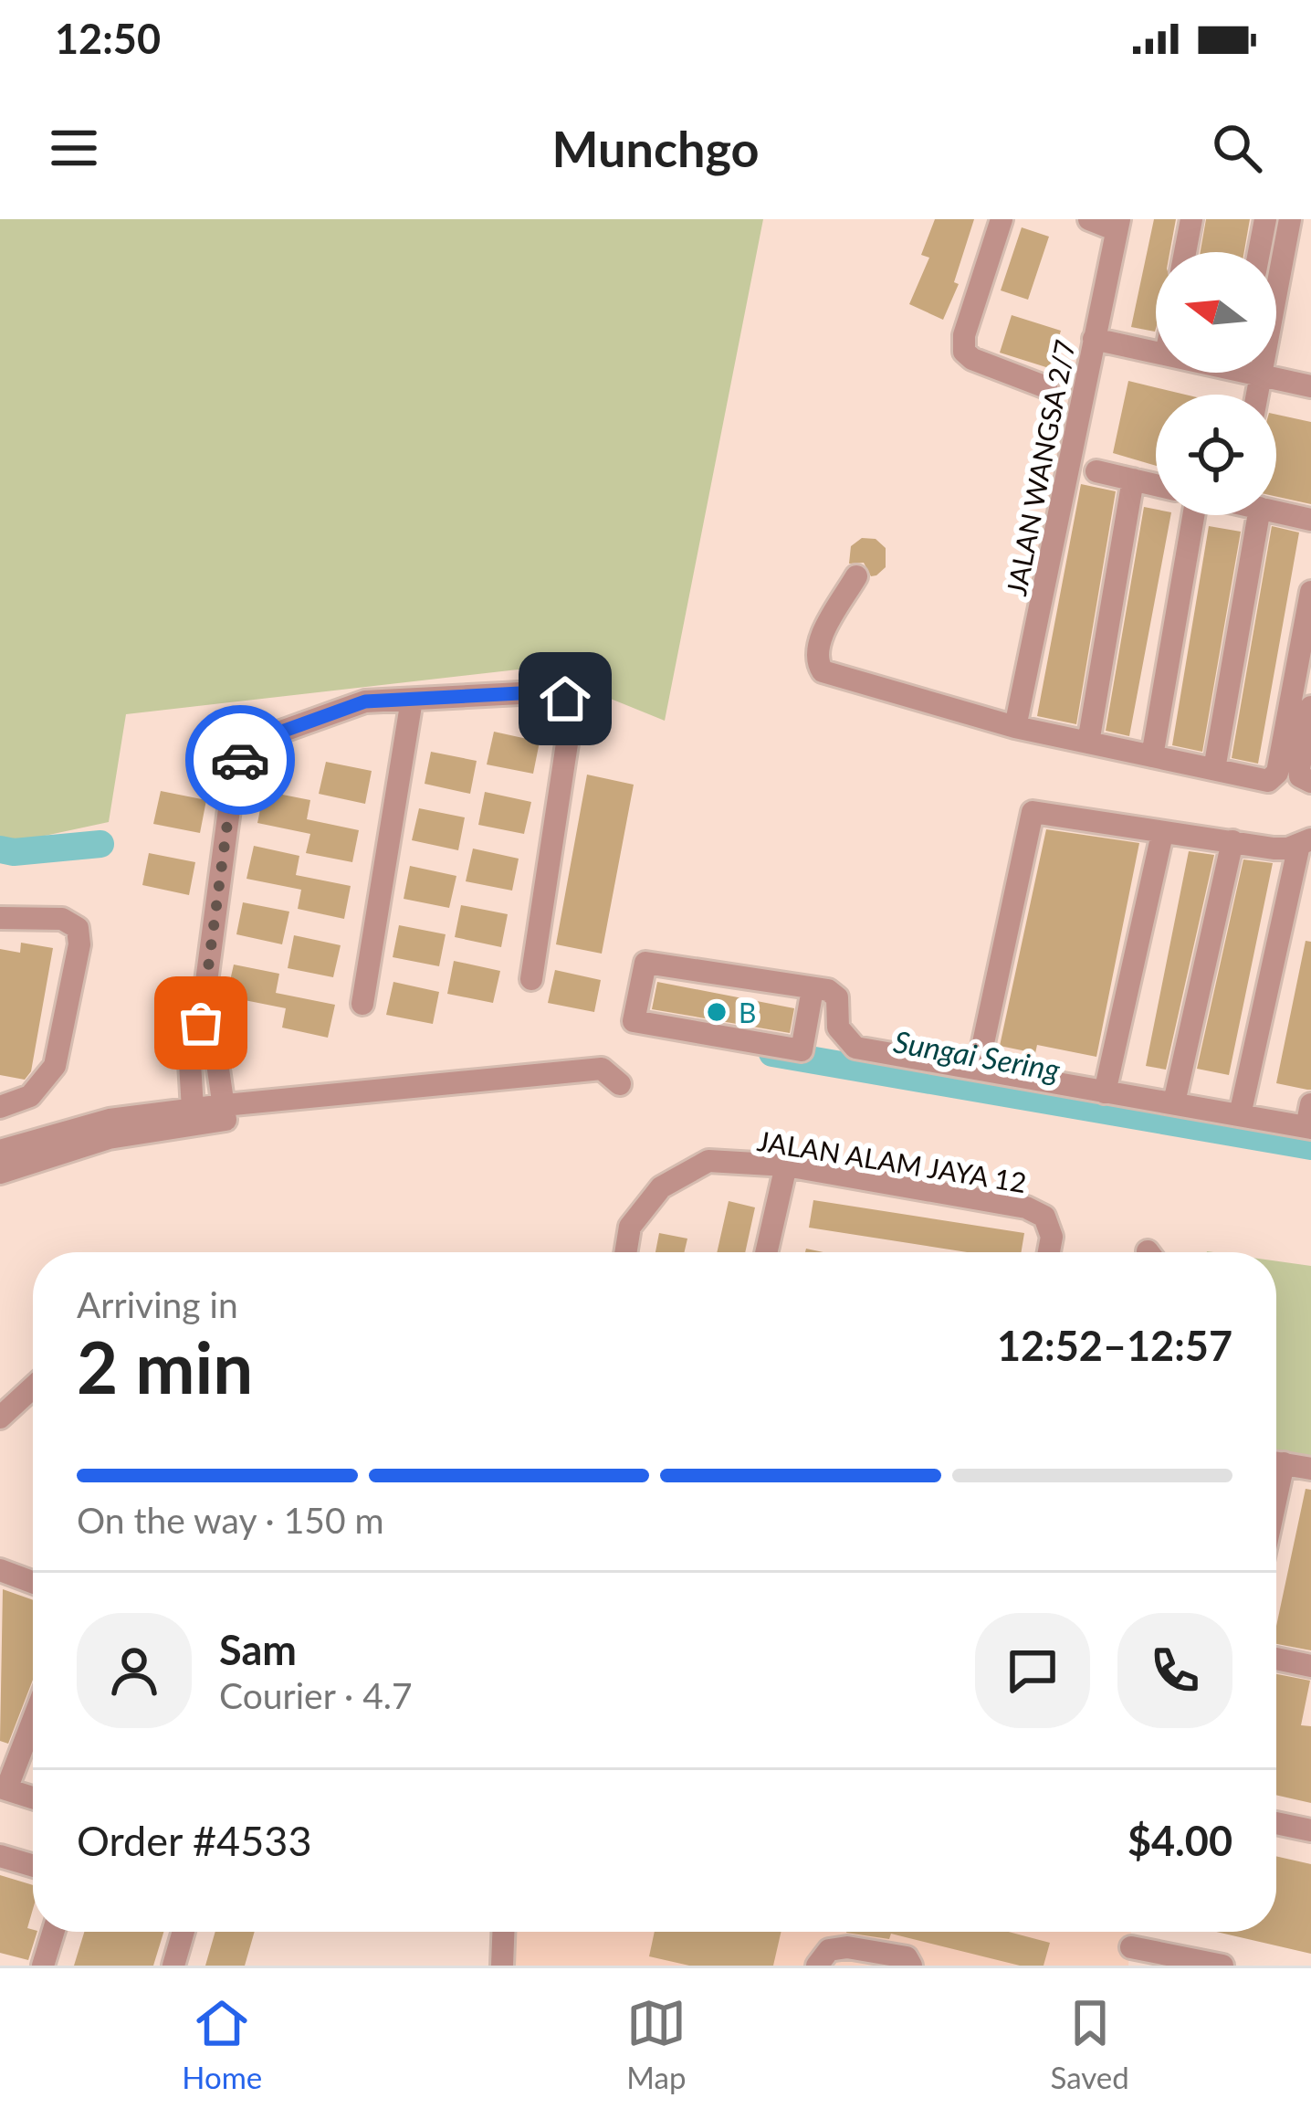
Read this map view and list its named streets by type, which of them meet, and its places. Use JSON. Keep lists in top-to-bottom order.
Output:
{
  "streets": {
    "street": ["JALAN WANGSA 2/7", "JALAN ALAM JAYA 12"]
  },
  "water": ["Sungai Sering"],
  "places": ["B"],
  "north": "left",
  "page": {
    "status": "12:50",
    "header": "Munchgo",
    "heading": ["2 min", "Arriving in", "12:52–12:57"],
    "panel": [
      "Sam",
      "Courier · 4.7",
      "Order #4533",
      "$4.00"
    ],
    "bar": "On the way · 150 m",
    "tabs": ["Home", "Map", "Saved"]
  }
}
